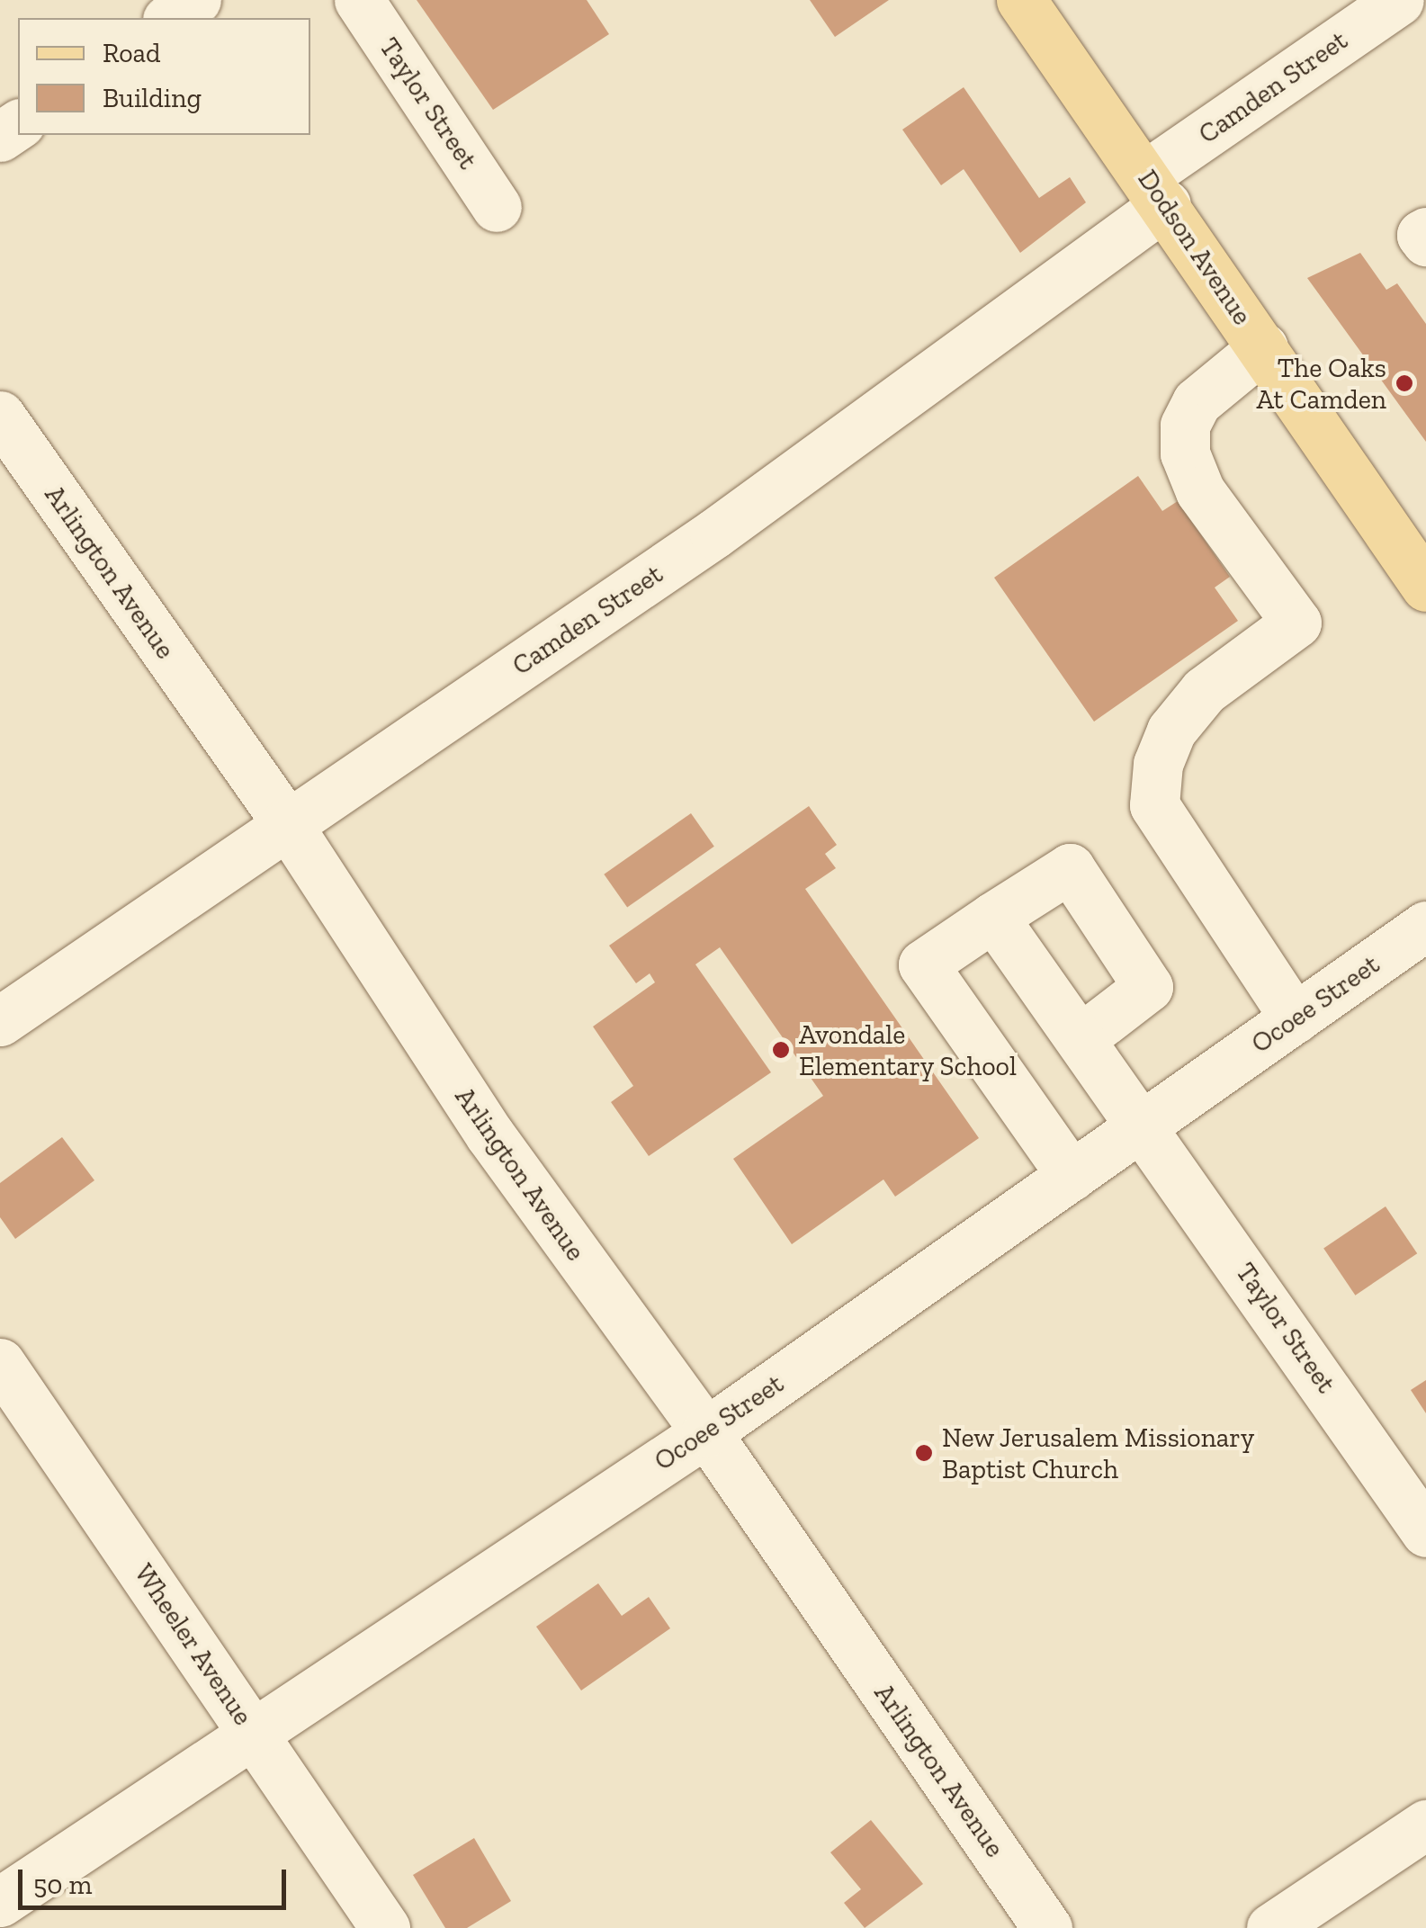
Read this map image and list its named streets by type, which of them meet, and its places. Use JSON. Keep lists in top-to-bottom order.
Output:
{
  "streets": {
    "main road": ["Dodson Avenue"],
    "street": [
      "Camden Street",
      "Taylor Street",
      "Arlington Avenue",
      "Ocoee Street",
      "Wheeler Avenue"
    ]
  },
  "crossings": [
    ["Camden Street", "Dodson Avenue"],
    ["Camden Street", "Arlington Avenue"],
    ["Taylor Street", "Ocoee Street"],
    ["Arlington Avenue", "Ocoee Street"],
    ["Ocoee Street", "Wheeler Avenue"]
  ],
  "places": ["The Oaks At Camden", "Avondale Elementary School", "New Jerusalem Missionary Baptist Church"],
  "legend": ["Road", "Building"],
  "scale_bar": "50 m"
}
